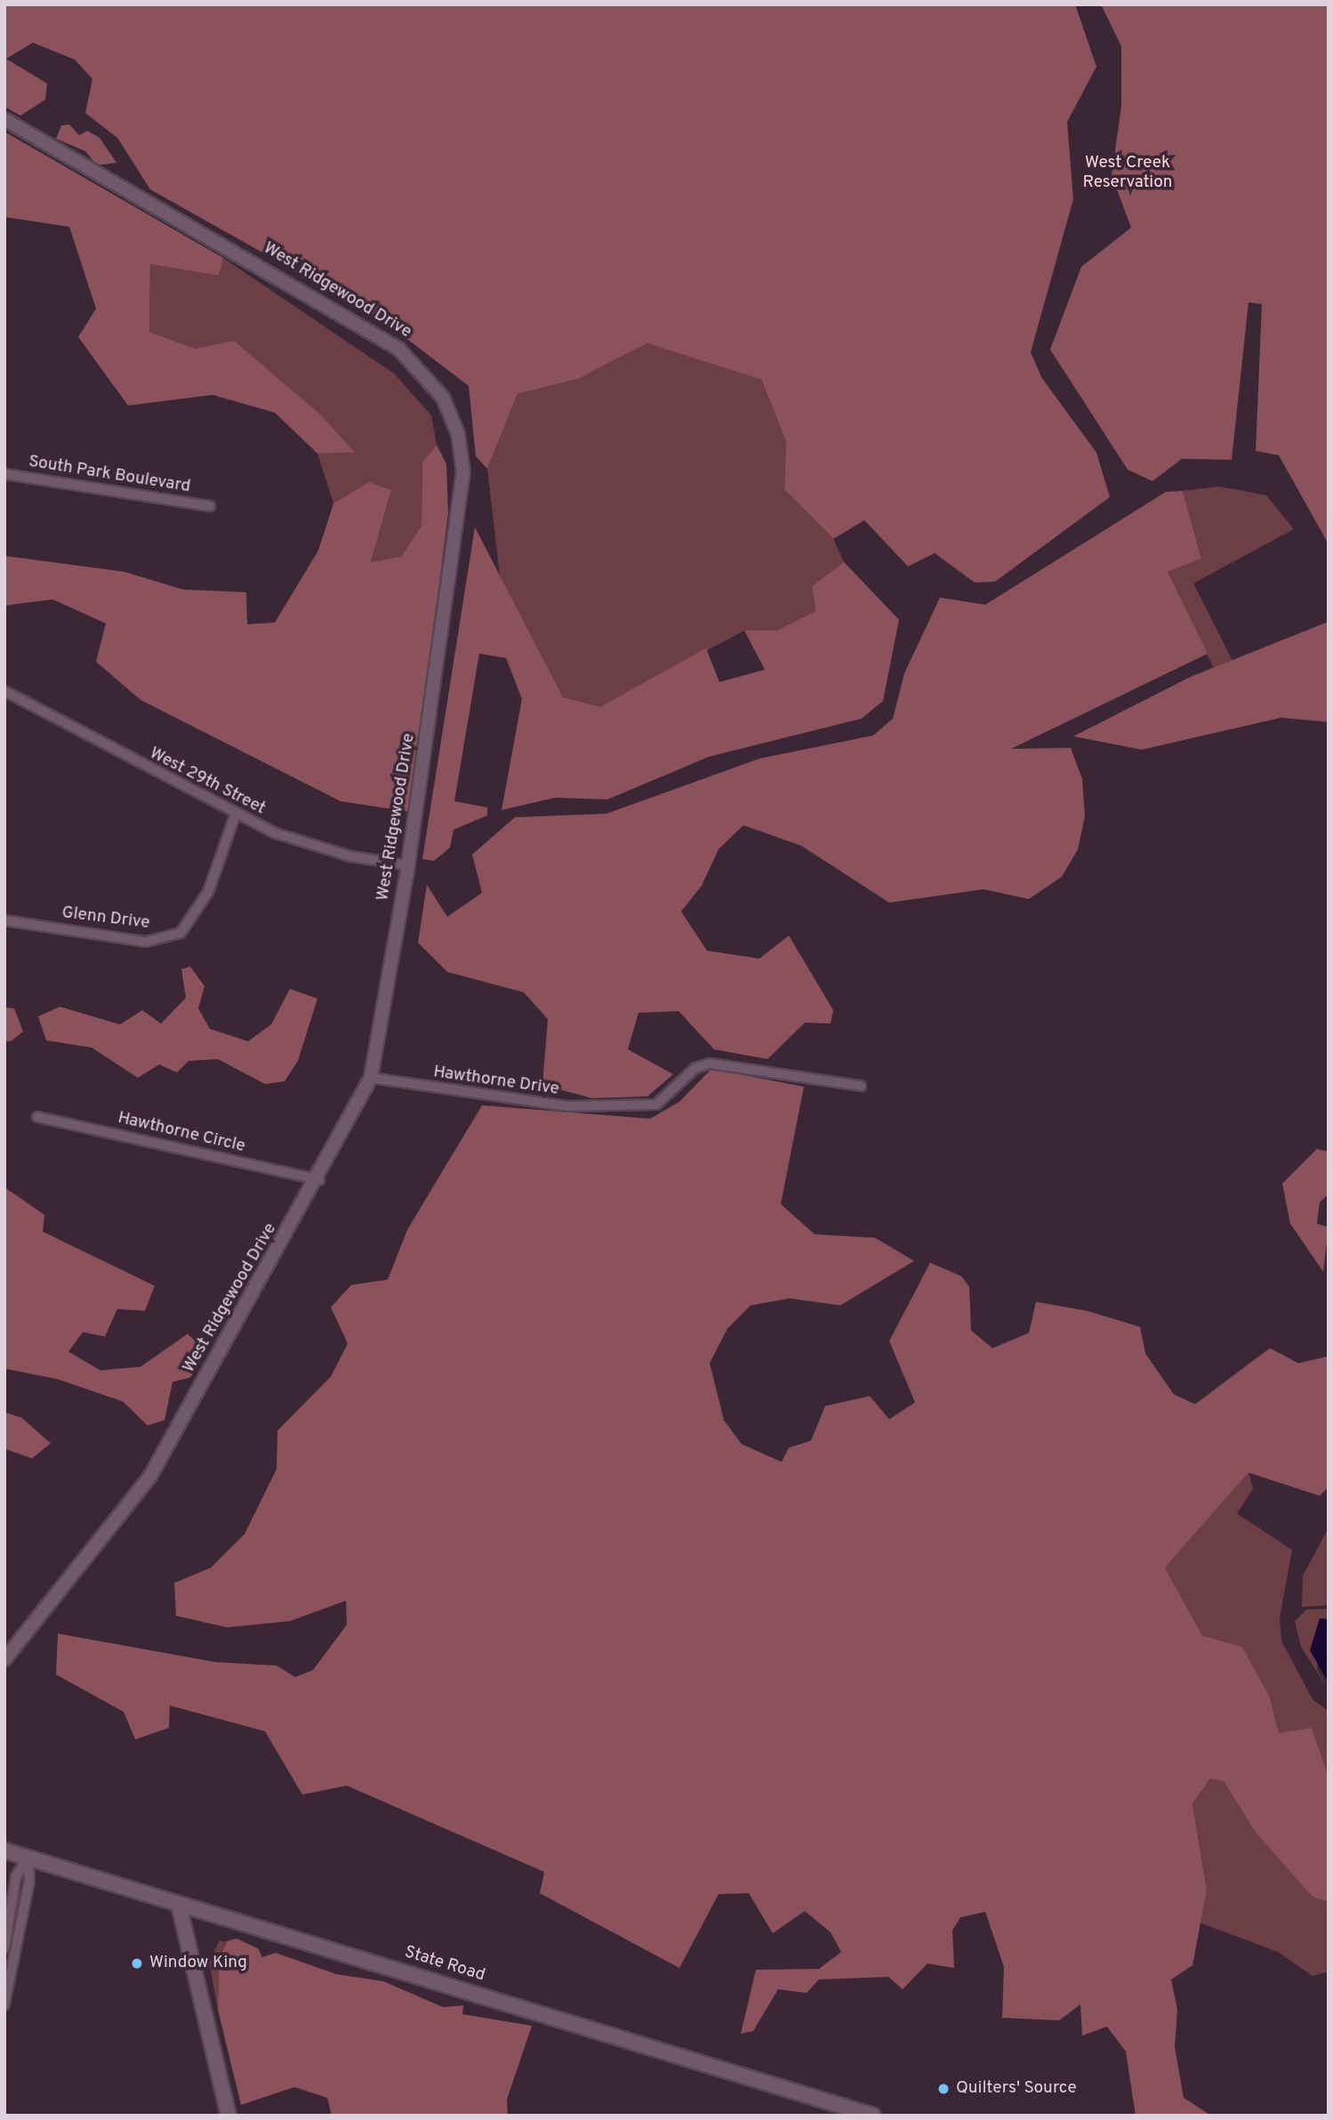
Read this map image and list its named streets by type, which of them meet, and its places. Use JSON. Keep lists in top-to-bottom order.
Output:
{
  "streets": {
    "main road": ["State Road"],
    "street": [
      "West Ridgewood Drive",
      "South Park Boulevard",
      "West 29th Street",
      "Glenn Drive",
      "Hawthorne Drive",
      "Hawthorne Circle"
    ]
  },
  "crossings": [
    ["West Ridgewood Drive", "West 29th Street"],
    ["West Ridgewood Drive", "Hawthorne Drive"],
    ["West Ridgewood Drive", "Hawthorne Circle"],
    ["West 29th Street", "Glenn Drive"]
  ],
  "parks": ["West Creek Reservation"],
  "places": ["Window King", "Quilters' Source"]
}
